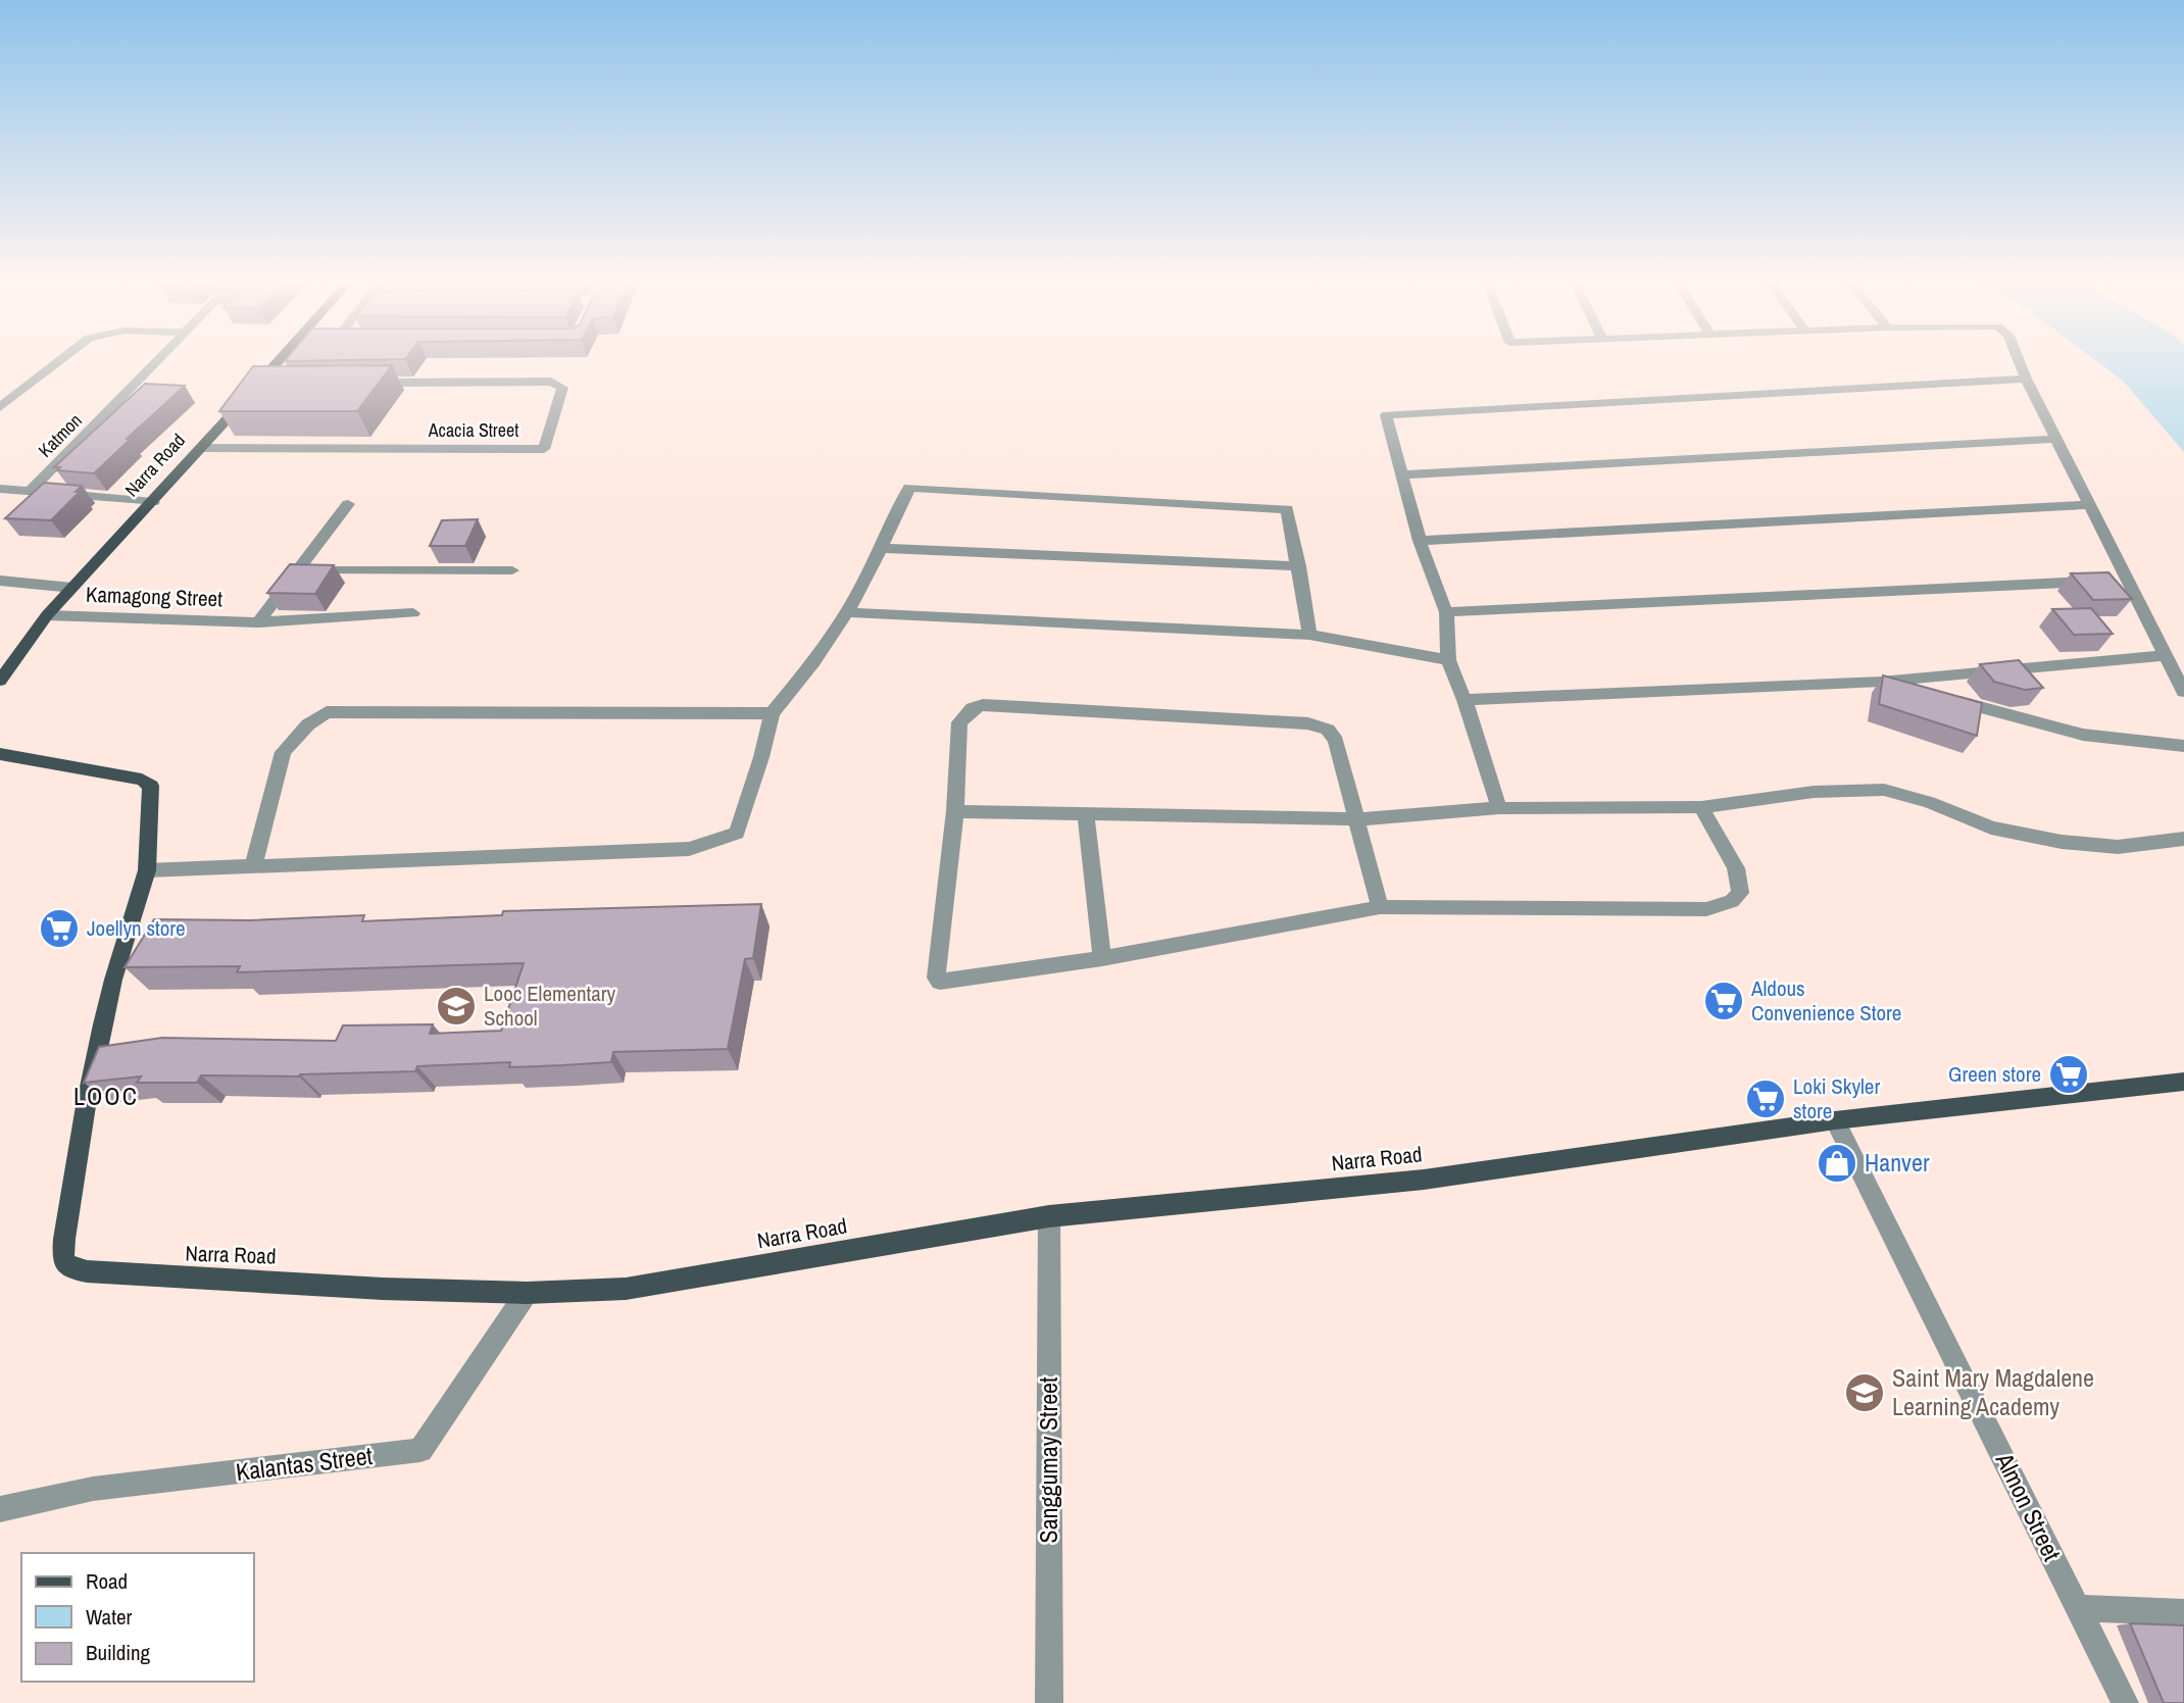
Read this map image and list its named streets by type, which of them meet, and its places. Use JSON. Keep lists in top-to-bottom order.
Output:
{
  "streets": {
    "main road": ["Narra Road"],
    "street": [
      "Acacia Street",
      "Katmon",
      "Kamagong Street",
      "Sanggumay Street",
      "Kalantas Street",
      "Almon Street"
    ]
  },
  "crossings": [
    ["Acacia Street", "Narra Road"],
    ["Narra Road", "Kamagong Street"],
    ["Narra Road", "Sanggumay Street"],
    ["Narra Road", "Kalantas Street"],
    ["Narra Road", "Almon Street"]
  ],
  "districts": ["LOOC"],
  "places": {
    "supermarket": [
      "Joellyn store",
      "Aldous Convenience Store",
      "Green store",
      "Loki Skyler store"
    ],
    "school or university": ["Looc Elementary School", "Saint Mary Magdalene Learning Academy"],
    "shop": ["Hanver"]
  },
  "legend": ["Road", "Water", "Building"]
}
